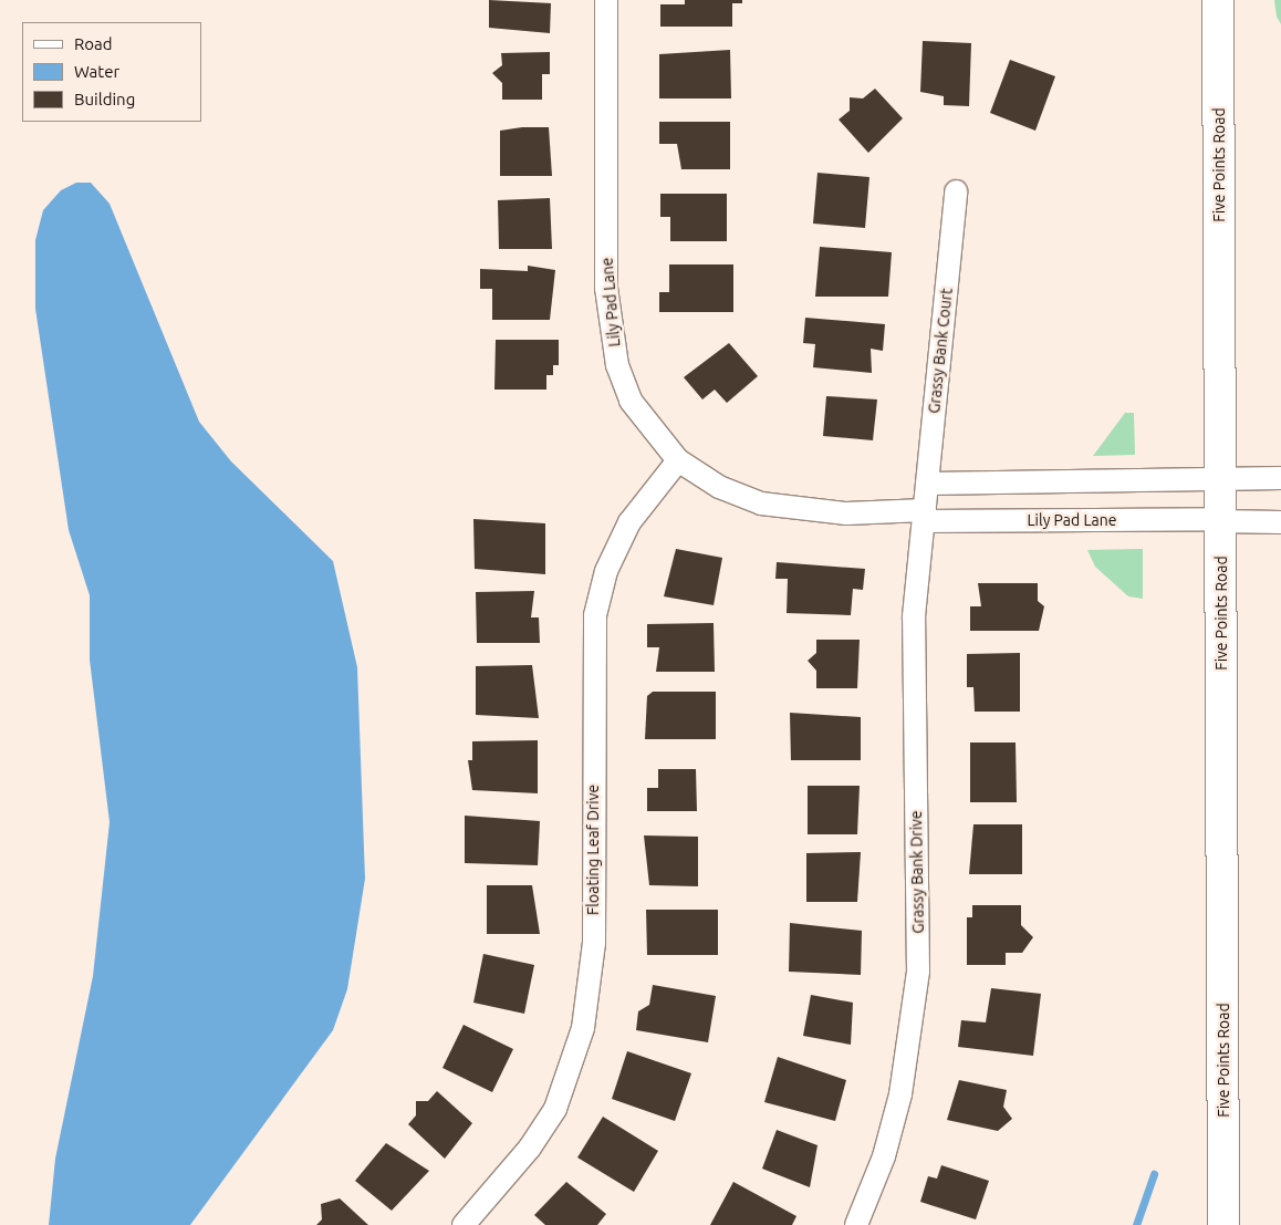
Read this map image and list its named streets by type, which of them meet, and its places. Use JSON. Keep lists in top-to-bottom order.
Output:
{
  "streets": {
    "street": [
      "Five Points Road",
      "Lily Pad Lane",
      "Grassy Bank Court",
      "Floating Leaf Drive",
      "Grassy Bank Drive"
    ]
  },
  "crossings": [
    ["Five Points Road", "Lily Pad Lane"],
    ["Lily Pad Lane", "Grassy Bank Court"],
    ["Lily Pad Lane", "Floating Leaf Drive"],
    ["Lily Pad Lane", "Grassy Bank Drive"],
    ["Grassy Bank Court", "Grassy Bank Drive"]
  ],
  "legend": ["Road", "Water", "Building"]
}
